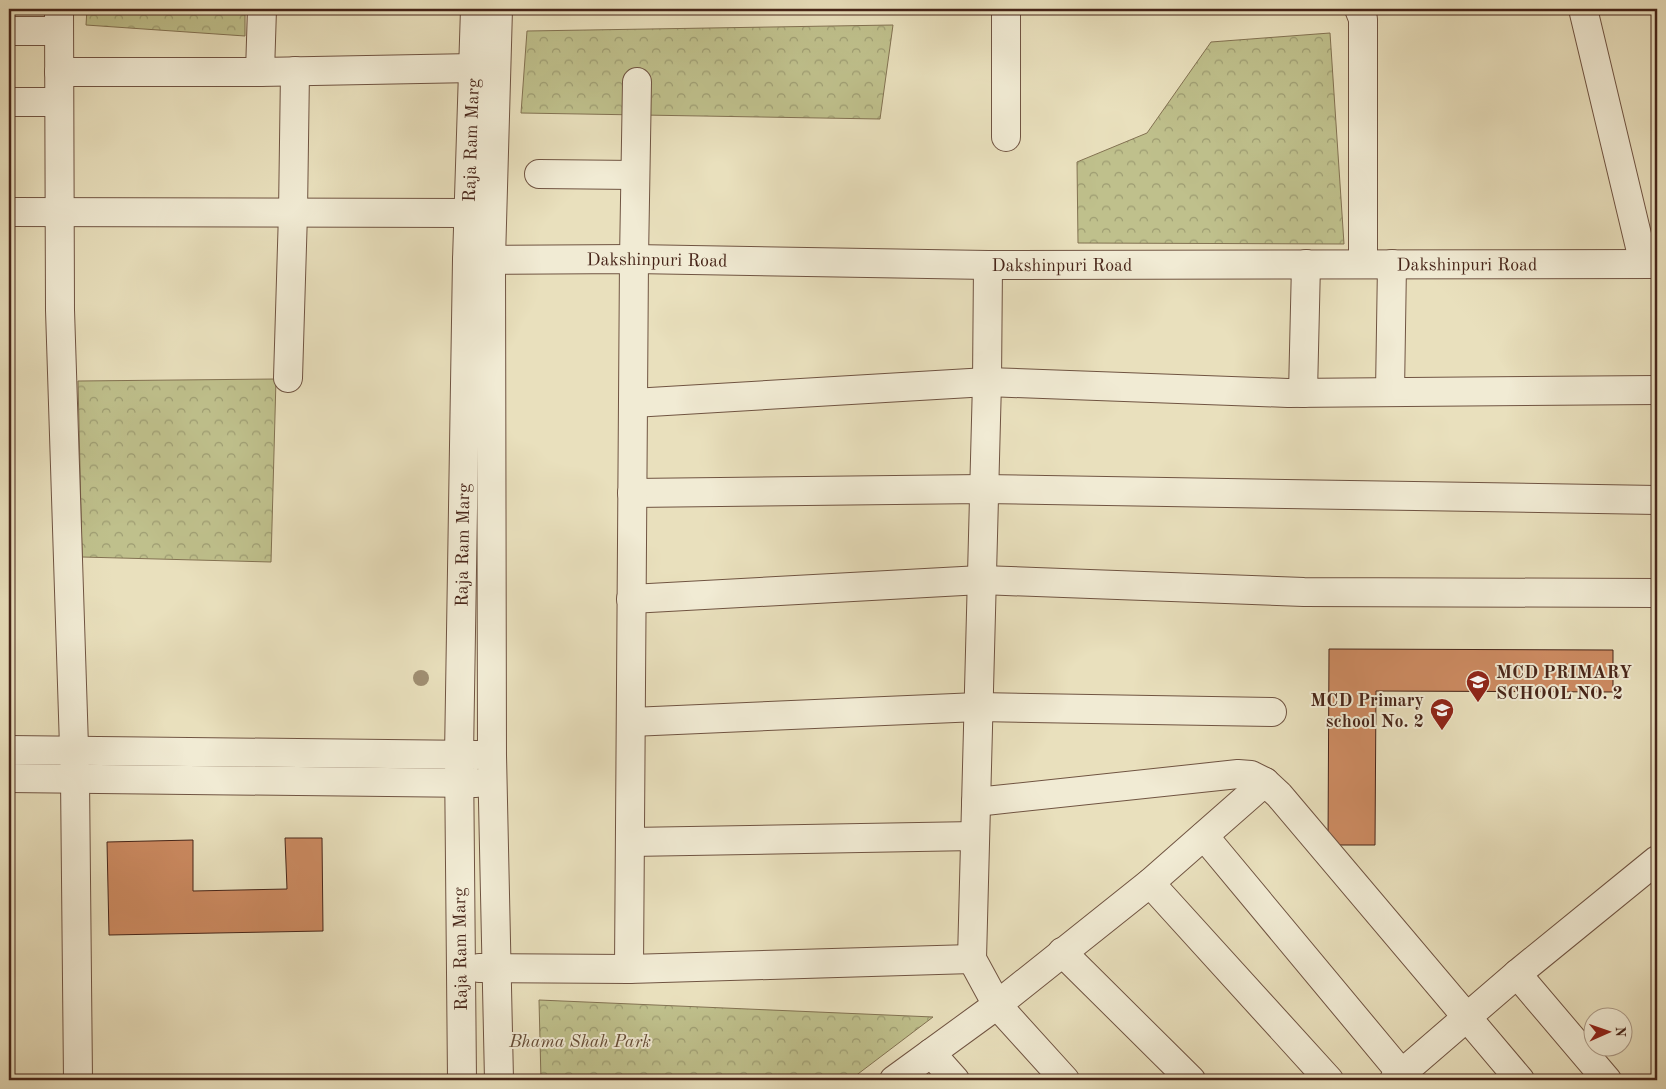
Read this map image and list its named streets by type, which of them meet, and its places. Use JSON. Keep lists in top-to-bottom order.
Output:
{
  "streets": {
    "street": ["Raja Ram Marg", "Dakshinpuri Road"]
  },
  "crossings": [
    ["Raja Ram Marg", "Dakshinpuri Road"]
  ],
  "parks": ["Bhama Shah Park"],
  "places": {
    "school or university": ["MCD PRIMARY SCHOOL NO. 2", "MCD Primary school No. 2"]
  },
  "north": "right"
}
